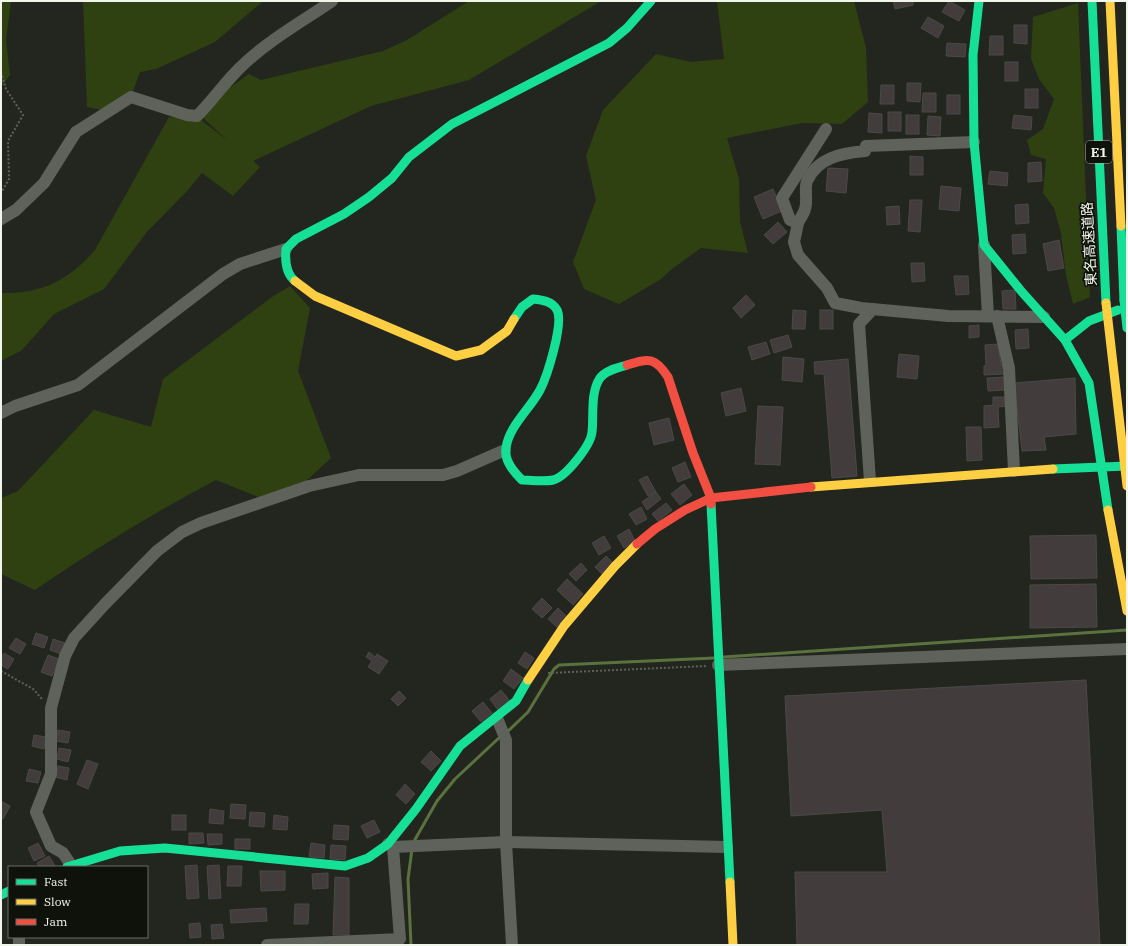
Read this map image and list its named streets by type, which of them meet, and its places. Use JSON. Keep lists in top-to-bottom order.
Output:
{
  "streets": {
    "main road": ["E1", "東名高速道路"]
  },
  "legend": ["Fast", "Slow", "Jam"]
}
